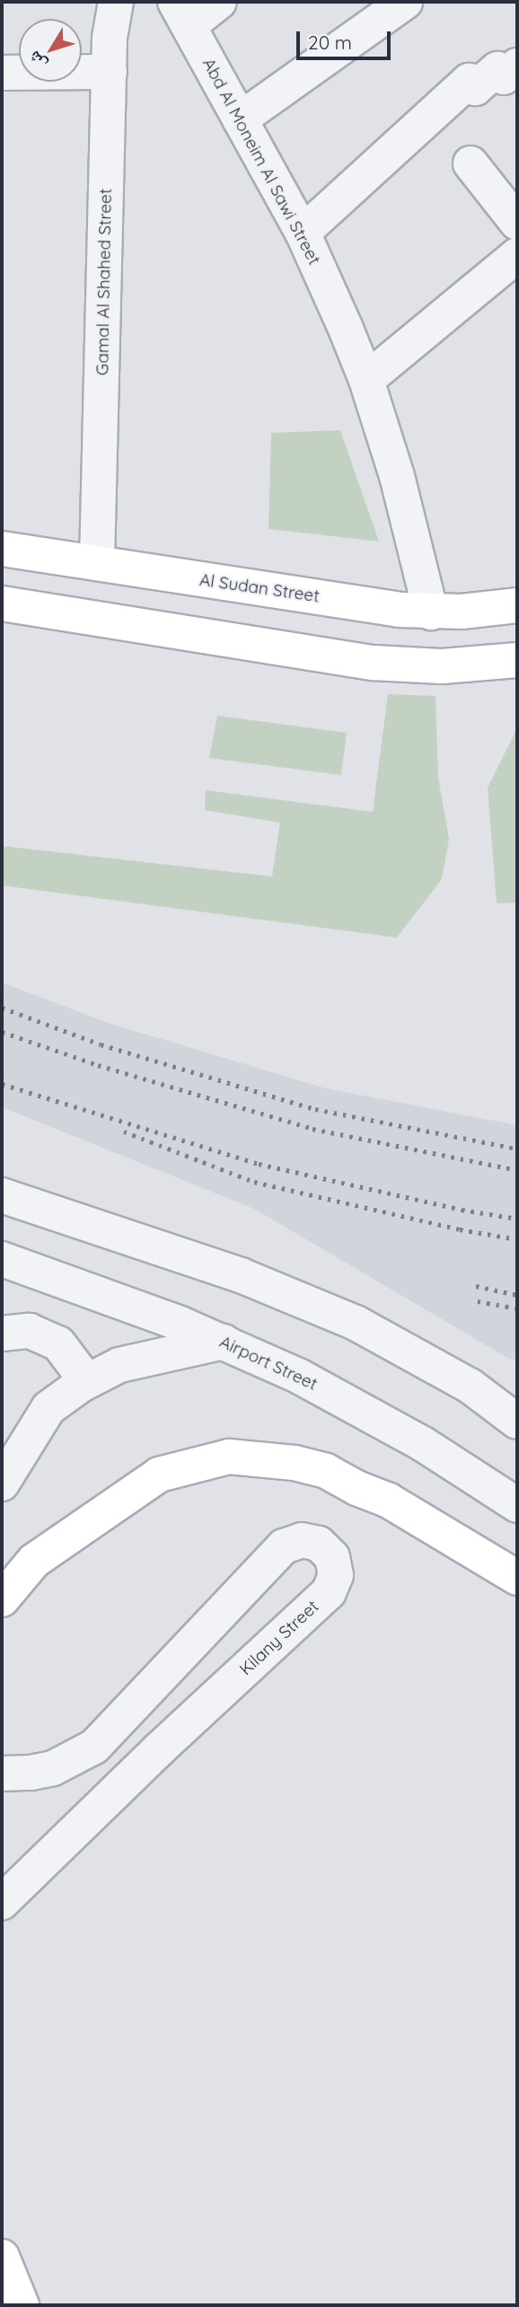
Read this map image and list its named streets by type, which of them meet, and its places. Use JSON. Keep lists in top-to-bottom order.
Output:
{
  "streets": {
    "main road": ["Al Sudan Street"],
    "street": [
      "Abd Al Moneim Al Sawi Street",
      "Gamal Al Shahed Street",
      "Airport Street",
      "Kilany Street"
    ]
  },
  "crossings": [
    ["Abd Al Moneim Al Sawi Street", "Al Sudan Street"],
    ["Gamal Al Shahed Street", "Al Sudan Street"]
  ],
  "scale_bar": "20 m",
  "north": "bottom left"
}
